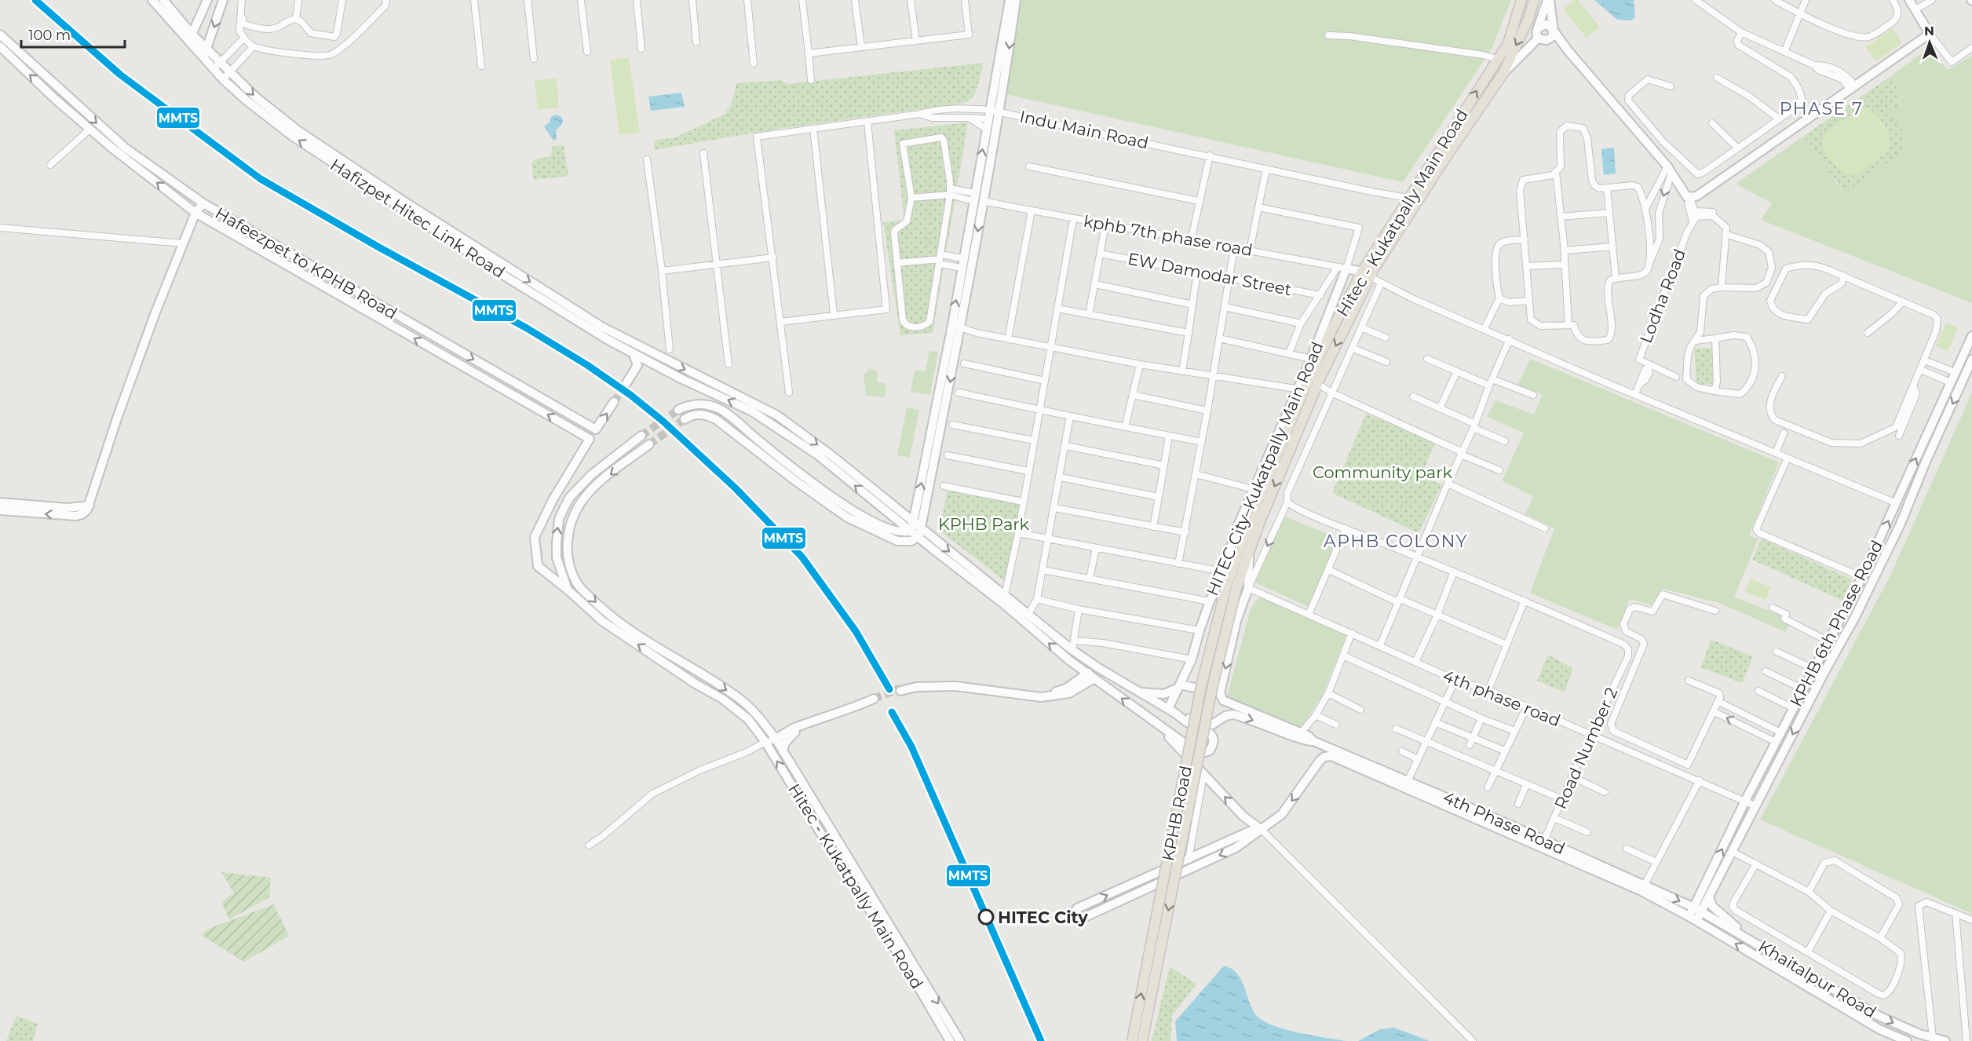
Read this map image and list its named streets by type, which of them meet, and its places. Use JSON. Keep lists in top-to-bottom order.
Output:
{
  "streets": {
    "main road": ["Hitec - Kukatpally Main Road", "HITEC City–Kukatpally Main Road", "KPHB Road"],
    "street": [
      "Indu Main Road",
      "Hafizpet Hitec Link Road",
      "kphb 7th phase road",
      "Hafeezpet to KPHB Road",
      "EW Damodar Street",
      "Lodha Road",
      "KPHB 6th Phase Road",
      "4th phase road",
      "Road Number 2",
      "4th Phase Road",
      "Khaitalpur Road"
    ]
  },
  "crossings": [
    ["Indu Main Road", "Hitec - Kukatpally Main Road"],
    ["Hitec - Kukatpally Main Road", "kphb 7th phase road"],
    ["Hitec - Kukatpally Main Road", "Hafeezpet to KPHB Road"],
    ["Hitec - Kukatpally Main Road", "HITEC City–Kukatpally Main Road"],
    ["Hitec - Kukatpally Main Road", "KPHB Road"],
    ["kphb 7th phase road", "HITEC City–Kukatpally Main Road"],
    ["HITEC City–Kukatpally Main Road", "4th phase road"],
    ["HITEC City–Kukatpally Main Road", "KPHB Road"],
    ["HITEC City–Kukatpally Main Road", "4th Phase Road"],
    ["KPHB 6th Phase Road", "4th phase road"],
    ["KPHB 6th Phase Road", "4th Phase Road"],
    ["KPHB 6th Phase Road", "Khaitalpur Road"],
    ["4th phase road", "Road Number 2"],
    ["Road Number 2", "4th Phase Road"],
    ["4th Phase Road", "Khaitalpur Road"]
  ],
  "one_way": ["Hafeezpet to KPHB Road", "HITEC City–Kukatpally Main Road"],
  "districts": ["PHASE 7", "APHB COLONY"],
  "parks": ["Community park", "KPHB Park"],
  "places": ["HITEC City"],
  "lines": ["transit line MMTS"],
  "scale_bar": "100 m",
  "north": "top"
}
